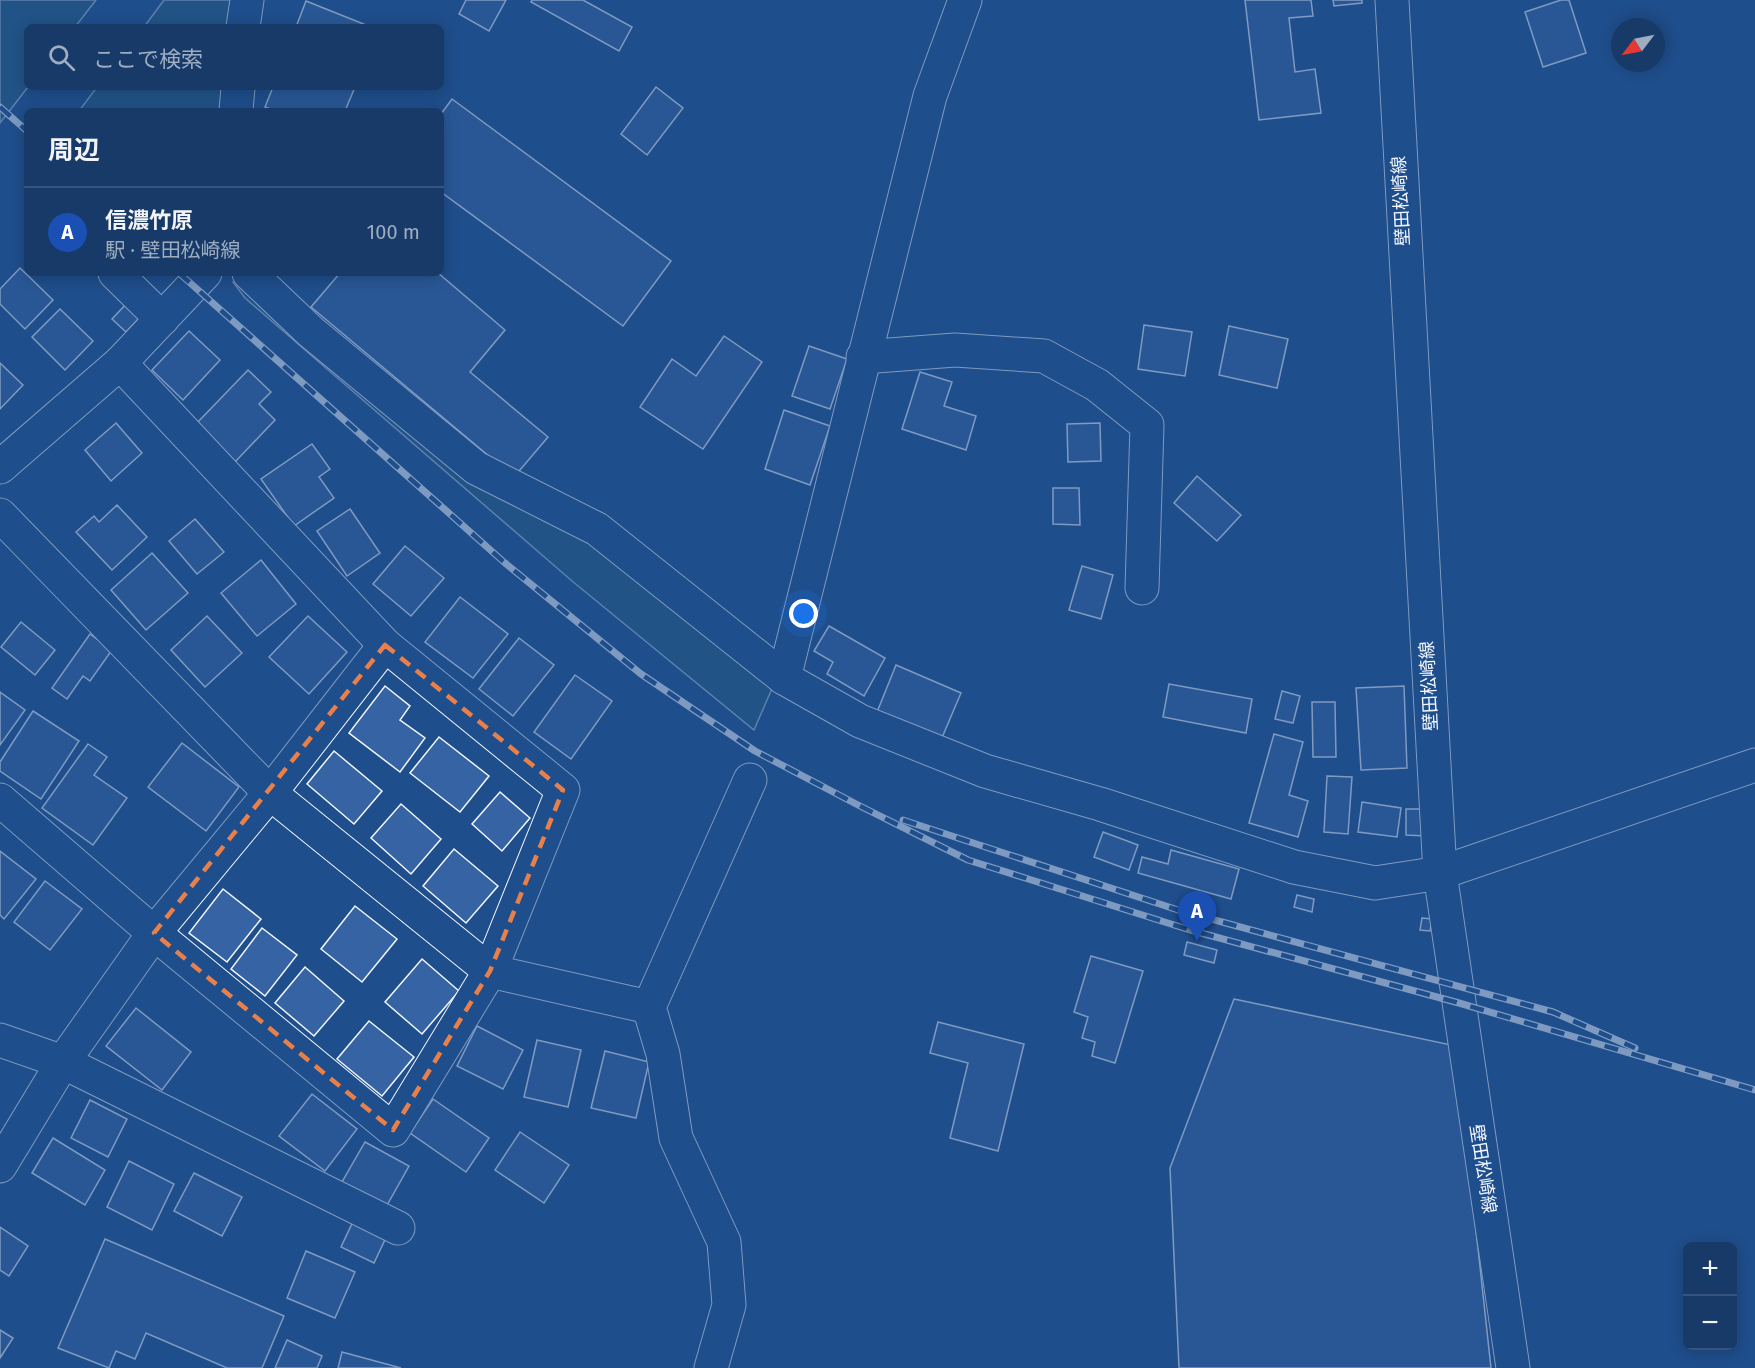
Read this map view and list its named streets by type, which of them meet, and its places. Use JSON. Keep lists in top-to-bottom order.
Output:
{
  "streets": {
    "street": ["壁田松崎線"]
  },
  "north": "bottom left",
  "page": {
    "search": "ここで検索",
    "heading": "周辺",
    "list": [
      {
        "mark": "A",
        "name": "信濃竹原",
        "note": "駅 · 壁田松崎線",
        "value": "100 m"
      }
    ],
    "pins": "A",
    "map_buttons": ["+", "−"]
  }
}
